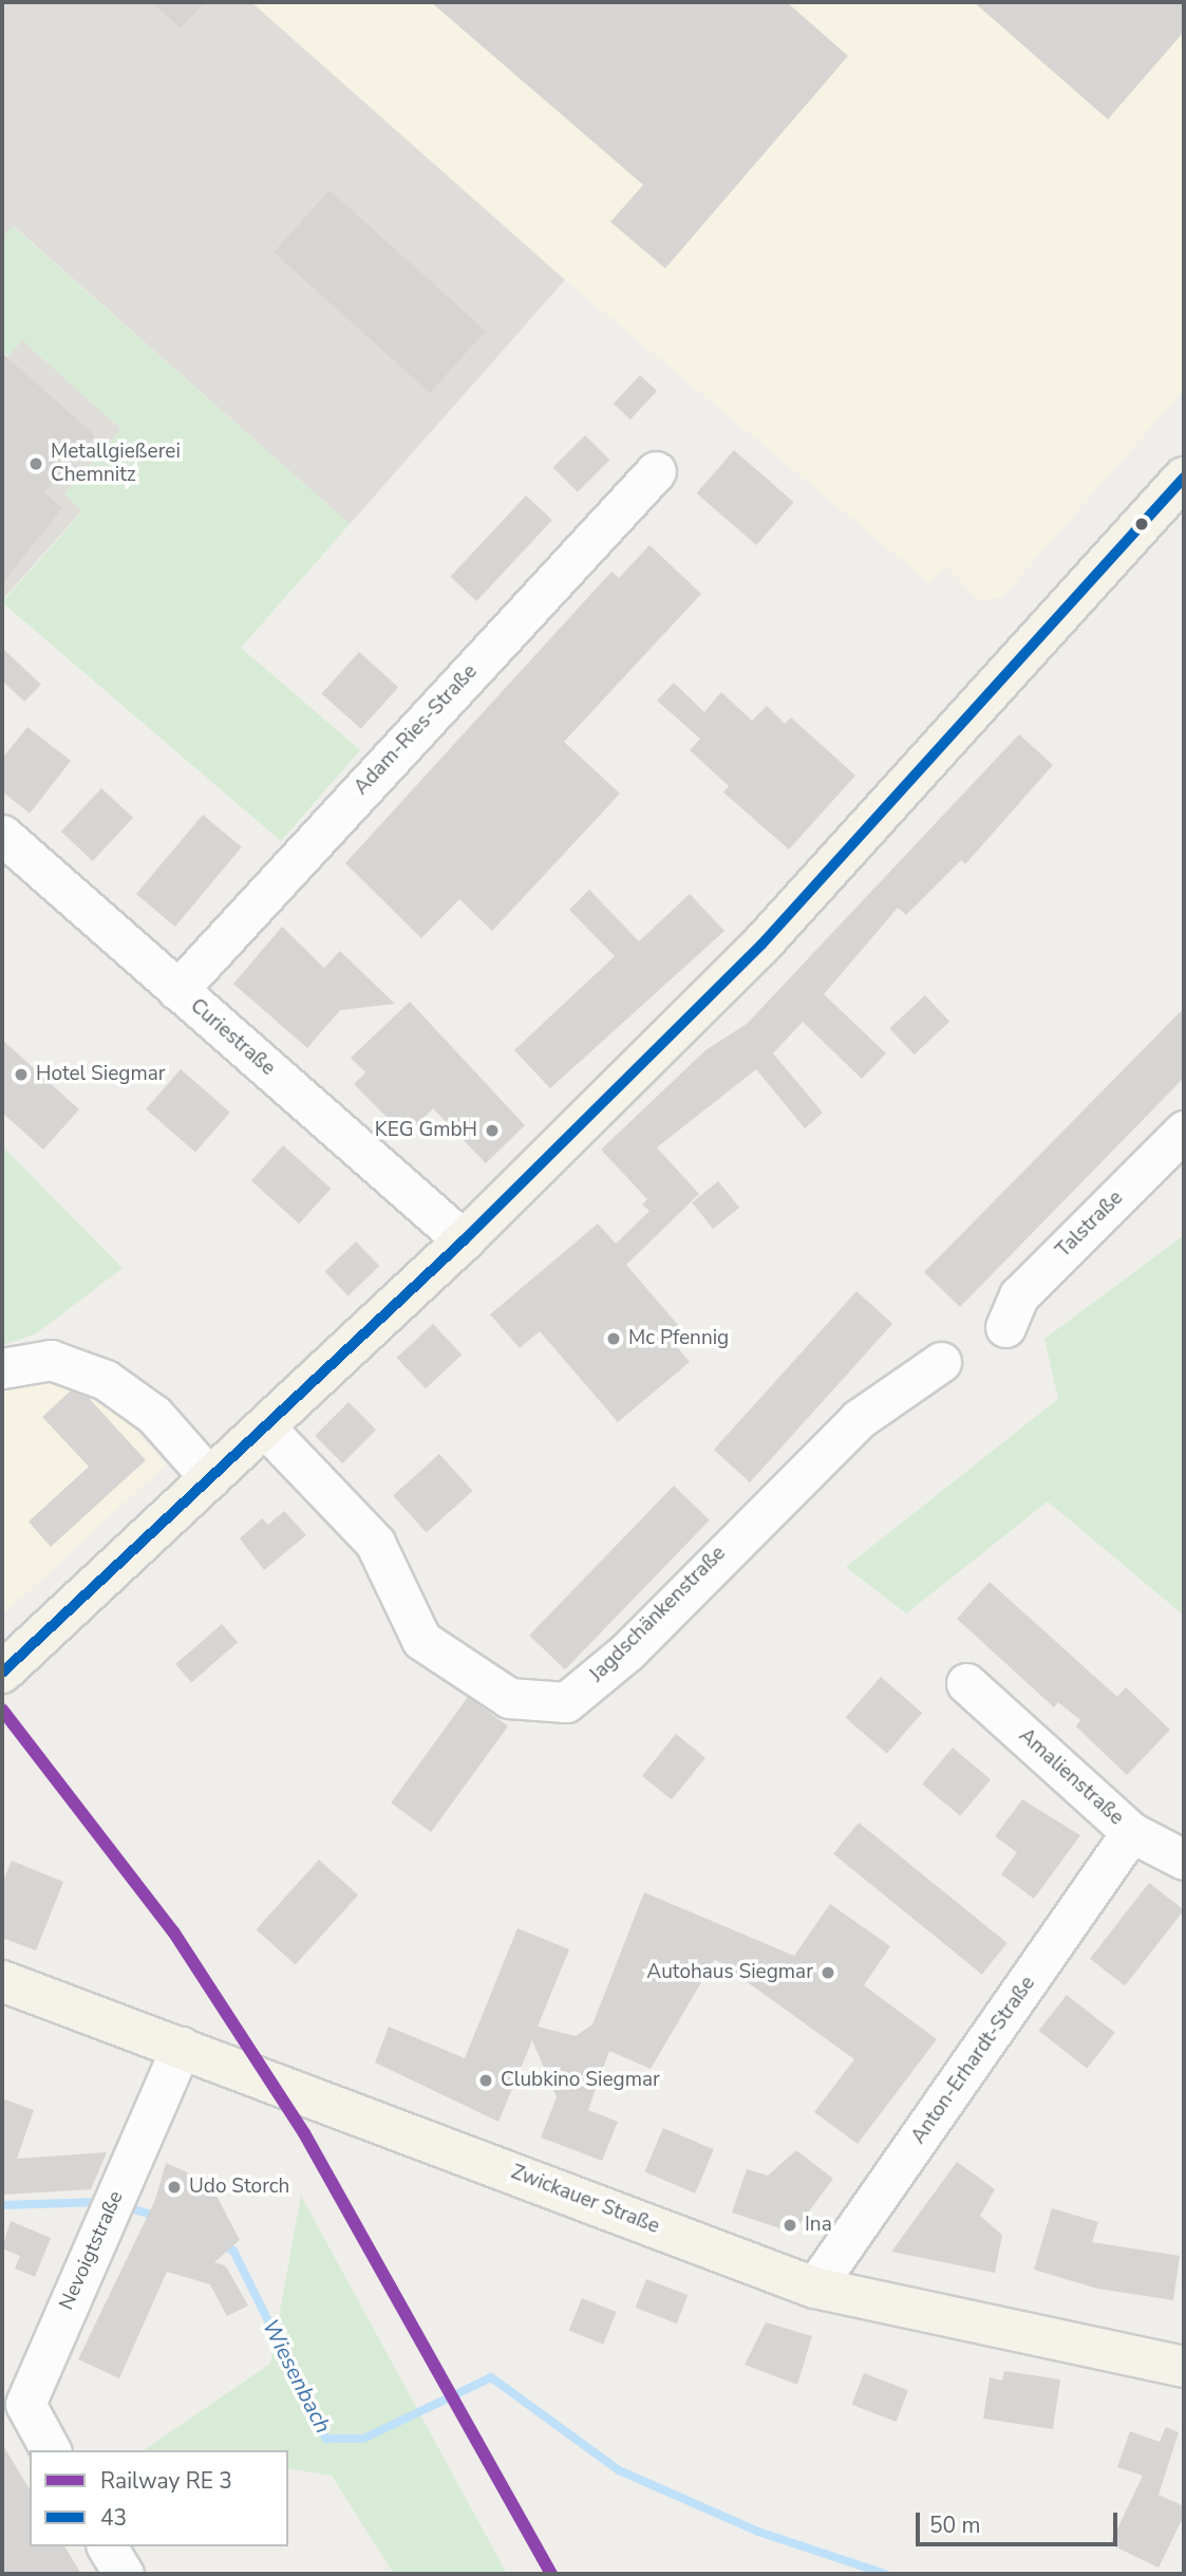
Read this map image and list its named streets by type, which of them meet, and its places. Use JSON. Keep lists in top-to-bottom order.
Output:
{
  "streets": {
    "main road": ["Zwickauer Straße"],
    "street": [
      "Adam-Ries-Straße",
      "Curiestraße",
      "Talstraße",
      "Jagdschänkenstraße",
      "Amalienstraße",
      "Anton-Erhardt-Straße",
      "Nevoigtstraße"
    ]
  },
  "crossings": [
    ["Adam-Ries-Straße", "Curiestraße"],
    ["Amalienstraße", "Anton-Erhardt-Straße"],
    ["Anton-Erhardt-Straße", "Zwickauer Straße"],
    ["Zwickauer Straße", "Nevoigtstraße"]
  ],
  "water": ["Wiesenbach"],
  "places": [
    "Metallgießerei Chemnitz",
    "Hotel Siegmar",
    "KEG GmbH",
    "Mc Pfennig",
    "Autohaus Siegmar",
    "Clubkino Siegmar",
    "Udo Storch",
    "Ina"
  ],
  "lines": ["transit line 43"],
  "legend": ["Railway RE 3", "43"],
  "scale_bar": "50 m"
}
